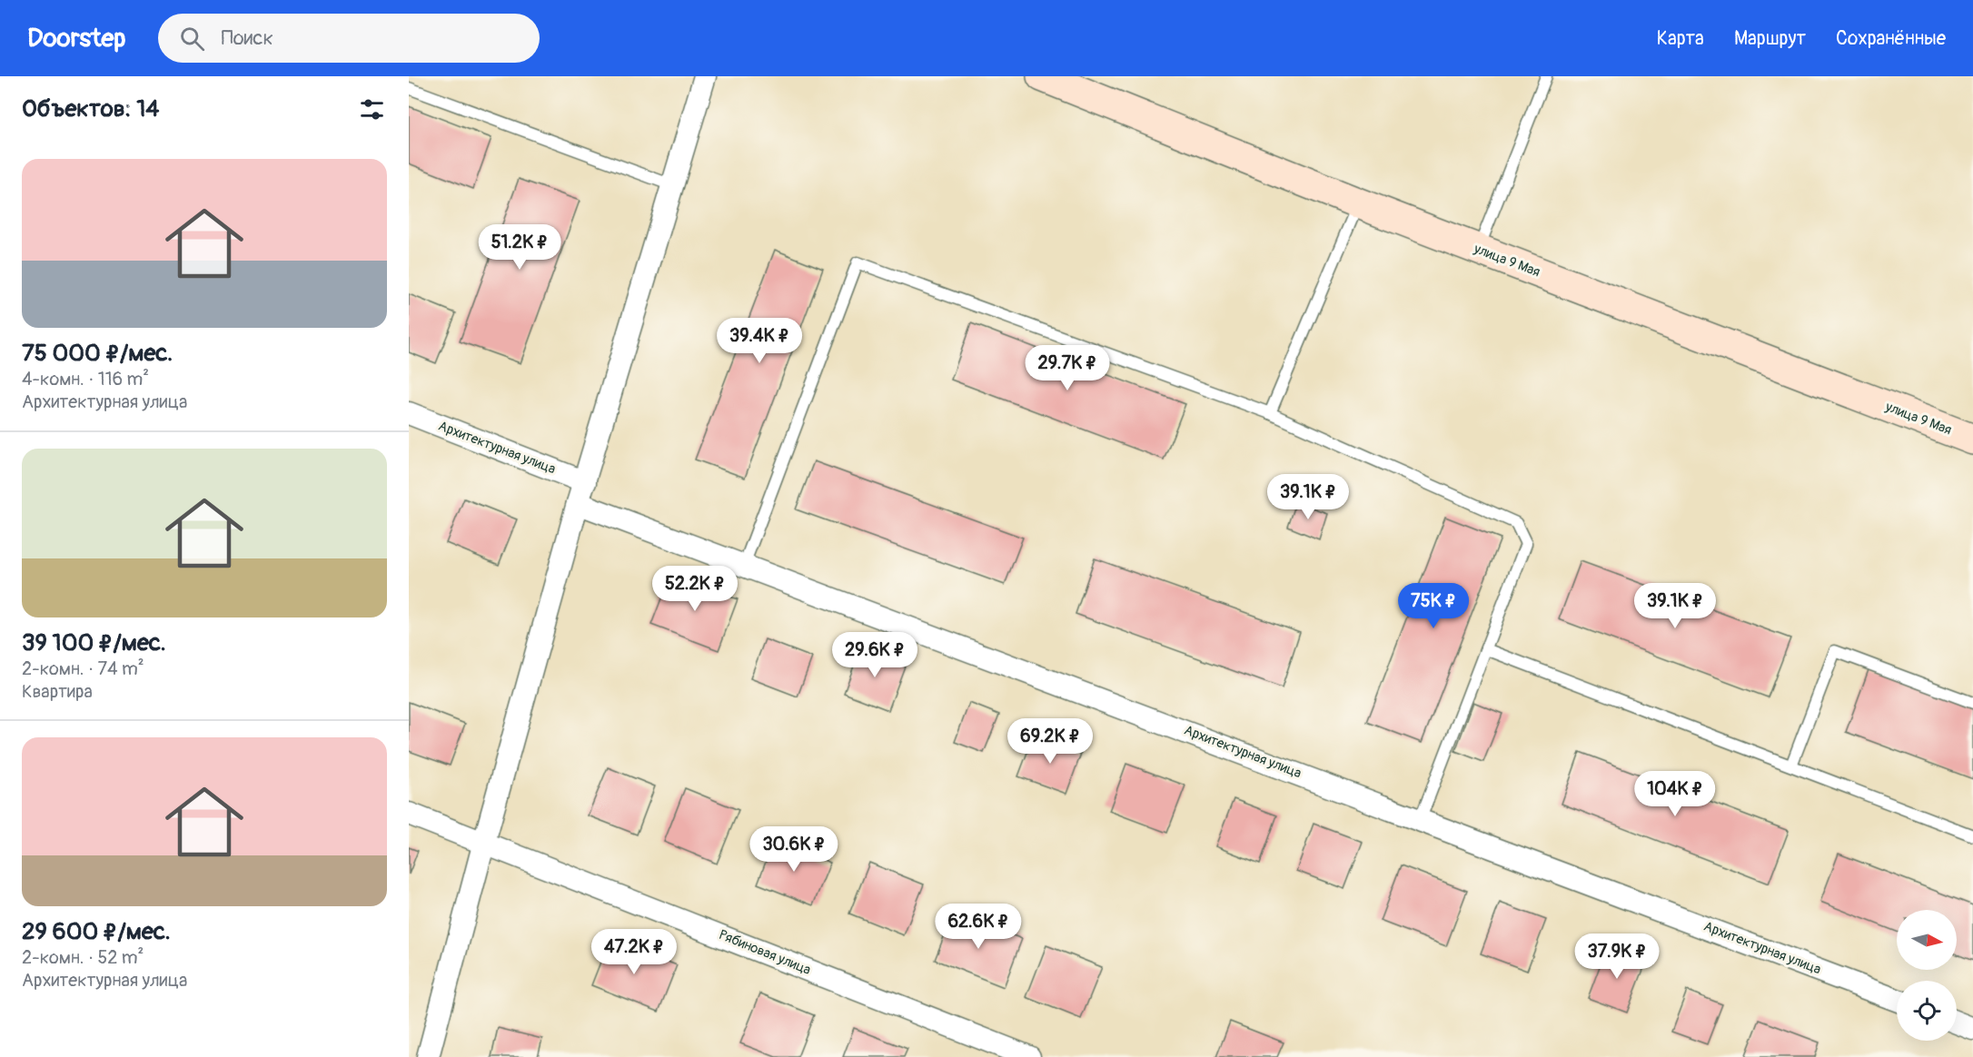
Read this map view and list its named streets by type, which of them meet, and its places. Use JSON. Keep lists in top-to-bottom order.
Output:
{
  "streets": {
    "main road": ["улица 9 Мая"],
    "street": ["Архитектурная улица", "Рябиновая улица"]
  },
  "north": "right",
  "page": {
    "header": "Doorstep",
    "search": "Поиск",
    "nav": ["Карта", "Маршрут", "Сохранённые"],
    "heading": "Объектов: 14",
    "list": [
      {
        "name": "75 000 ₽/мес.",
        "note": "4-комн. · 116 m² · Архитектурная улица"
      },
      {
        "name": "39 100 ₽/мес.",
        "note": "2-комн. · 74 m² · Квартира"
      },
      {
        "name": "29 600 ₽/мес.",
        "note": "2-комн. · 52 m² · Архитектурная улица"
      }
    ],
    "price": [
      "51.2K ₽",
      "39.4K ₽",
      "29.7K ₽",
      "39.1K ₽",
      "52.2K ₽",
      "75K ₽",
      "39.1K ₽",
      "29.6K ₽",
      "69.2K ₽",
      "104K ₽",
      "30.6K ₽",
      "62.6K ₽",
      "47.2K ₽",
      "37.9K ₽"
    ]
  }
}
